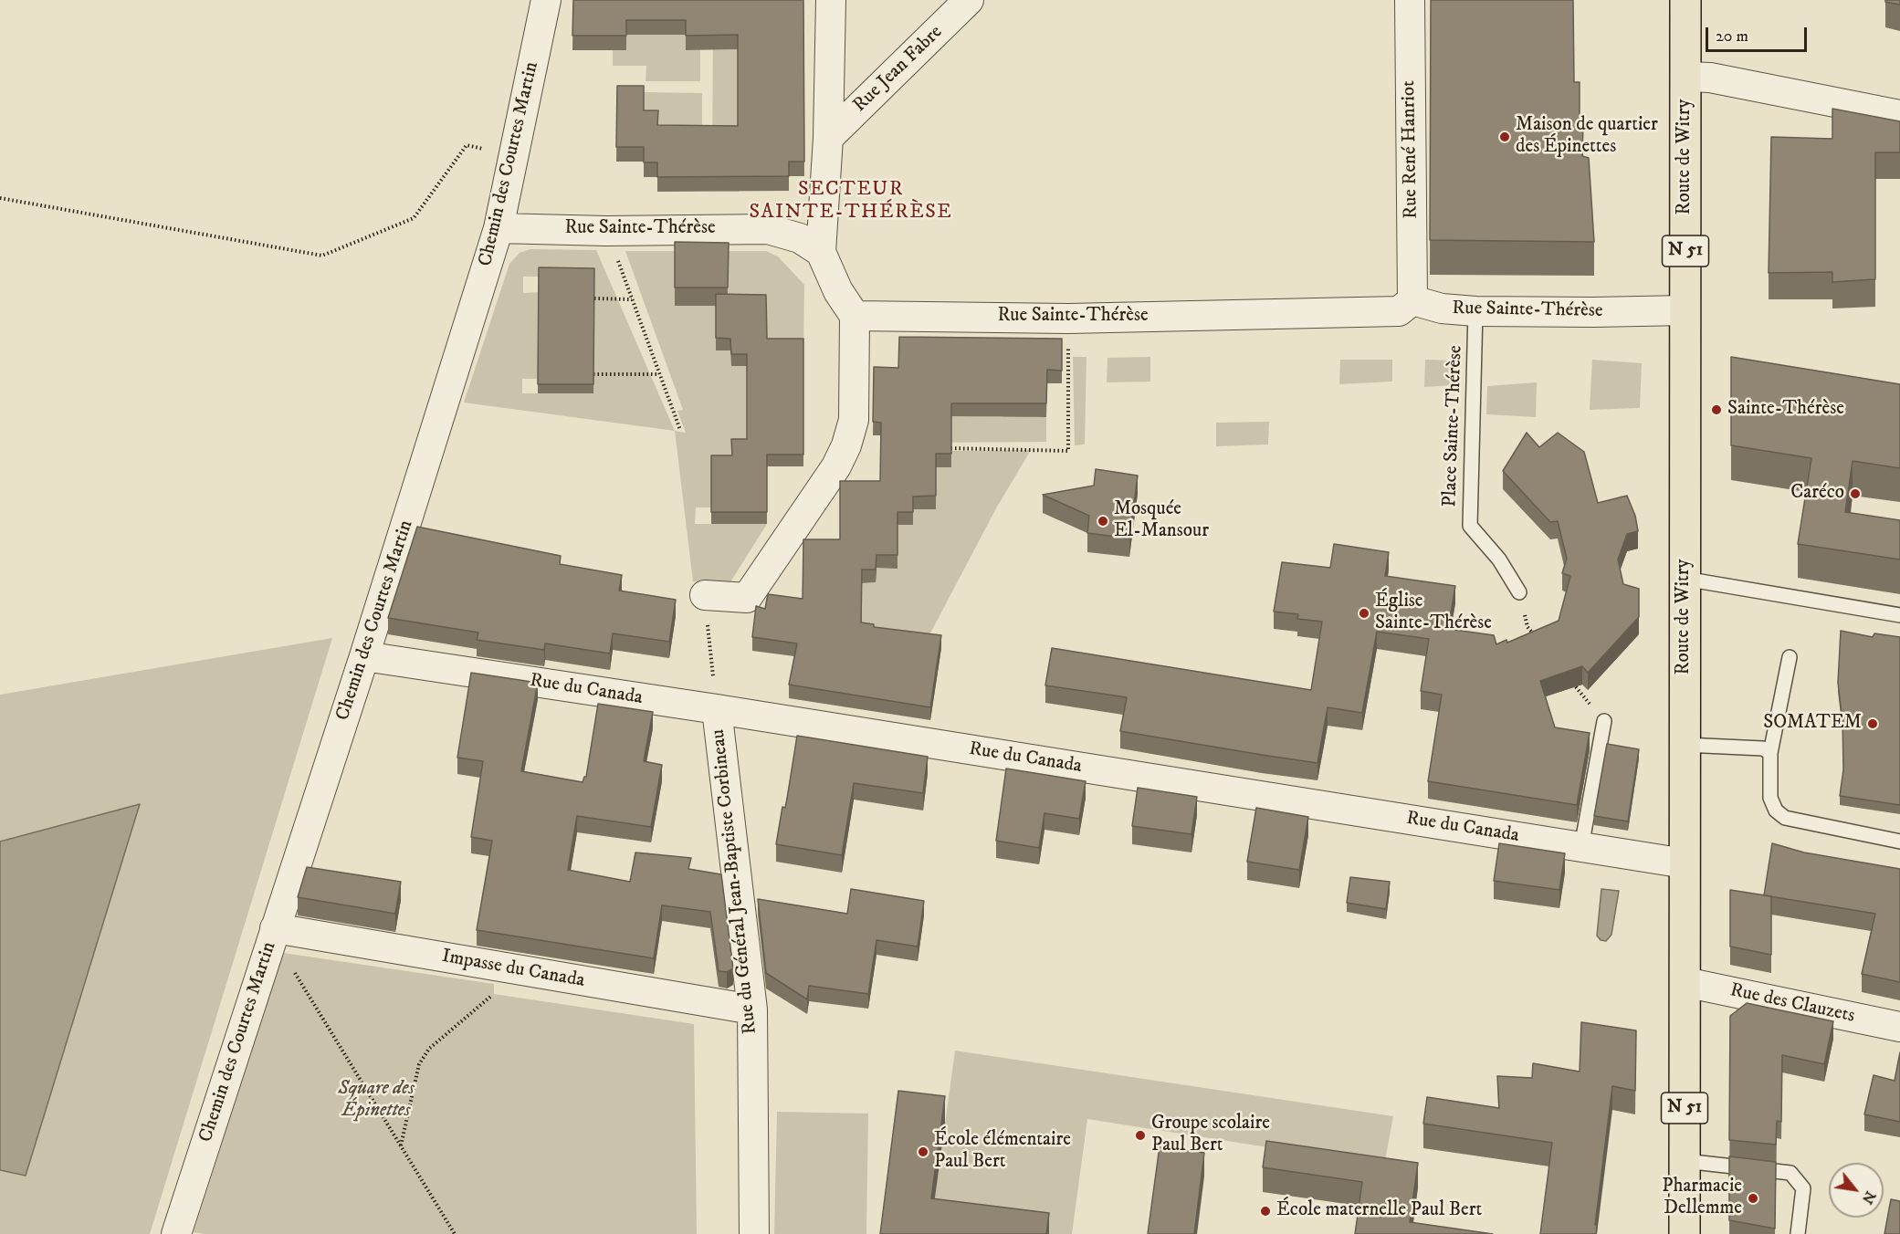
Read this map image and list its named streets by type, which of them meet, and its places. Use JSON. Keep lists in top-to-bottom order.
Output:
{
  "streets": {
    "main road": ["Route de Witry", "N 51"],
    "street": [
      "Rue Jean Fabre",
      "Rue René Hanriot",
      "Chemin des Courtes Martin",
      "Rue Sainte-Thérèse",
      "Rue du Canada",
      "Rue du Général Jean-Baptiste Corbineau",
      "Impasse du Canada",
      "Rue des Clauzets"
    ],
    "lane": ["Place Sainte-Thérèse"]
  },
  "crossings": [
    ["Rue Jean Fabre", "Rue Sainte-Thérèse"],
    ["Rue René Hanriot", "Rue Sainte-Thérèse"],
    ["Route de Witry", "Rue Sainte-Thérèse"],
    ["Route de Witry", "Rue du Canada"],
    ["Route de Witry", "Rue des Clauzets"],
    ["Chemin des Courtes Martin", "Rue Sainte-Thérèse"],
    ["Chemin des Courtes Martin", "Rue du Canada"],
    ["Chemin des Courtes Martin", "Impasse du Canada"],
    ["Rue Sainte-Thérèse", "Place Sainte-Thérèse"],
    ["Rue du Canada", "Rue du Général Jean-Baptiste Corbineau"],
    ["Rue du Général Jean-Baptiste Corbineau", "Impasse du Canada"]
  ],
  "districts": ["SECTEUR SAINTE-THÉRÈSE"],
  "parks": ["Square des Épinettes"],
  "places": [
    "Maison de quartier des Épinettes",
    "Sainte-Thérèse",
    "Caréco",
    "Mosquée El-Mansour",
    "Église Sainte-Thérèse",
    "SOMATEM",
    "Groupe scolaire Paul Bert",
    "École élémentaire Paul Bert",
    "Pharmacie Dellemme",
    "École maternelle Paul Bert"
  ],
  "scale_bar": "20 m",
  "north": "bottom right"
}
